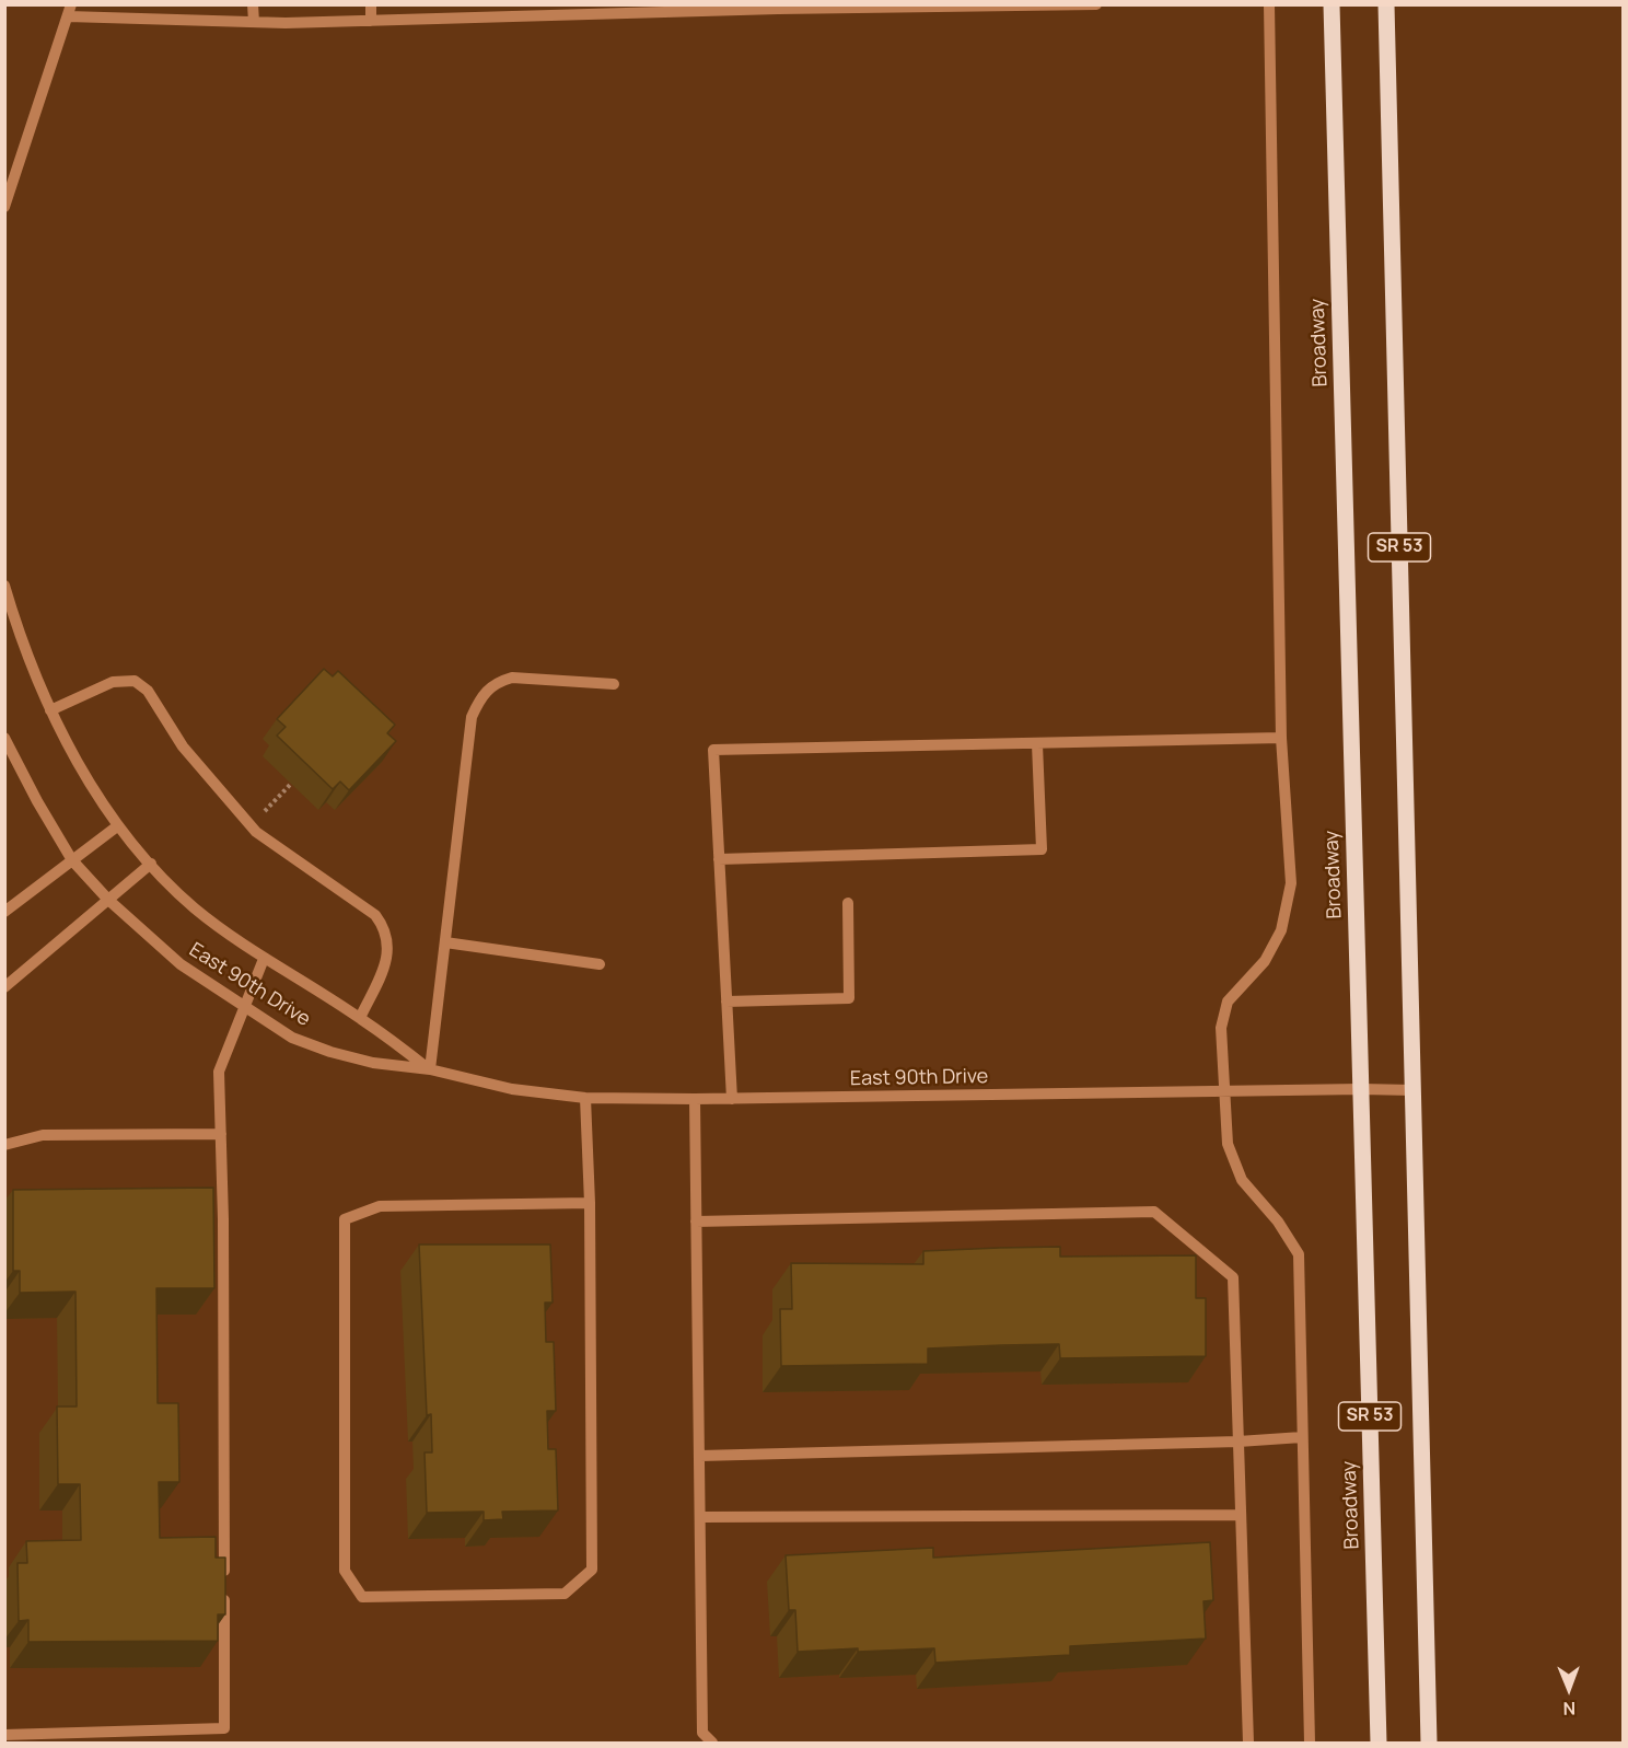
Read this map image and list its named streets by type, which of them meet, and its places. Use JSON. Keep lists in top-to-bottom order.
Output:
{
  "streets": {
    "main road": ["Broadway", "SR 53"],
    "street": ["East 90th Drive"]
  },
  "crossings": [
    ["Broadway", "East 90th Drive"],
    ["SR 53", "East 90th Drive"]
  ],
  "north": "bottom"
}
